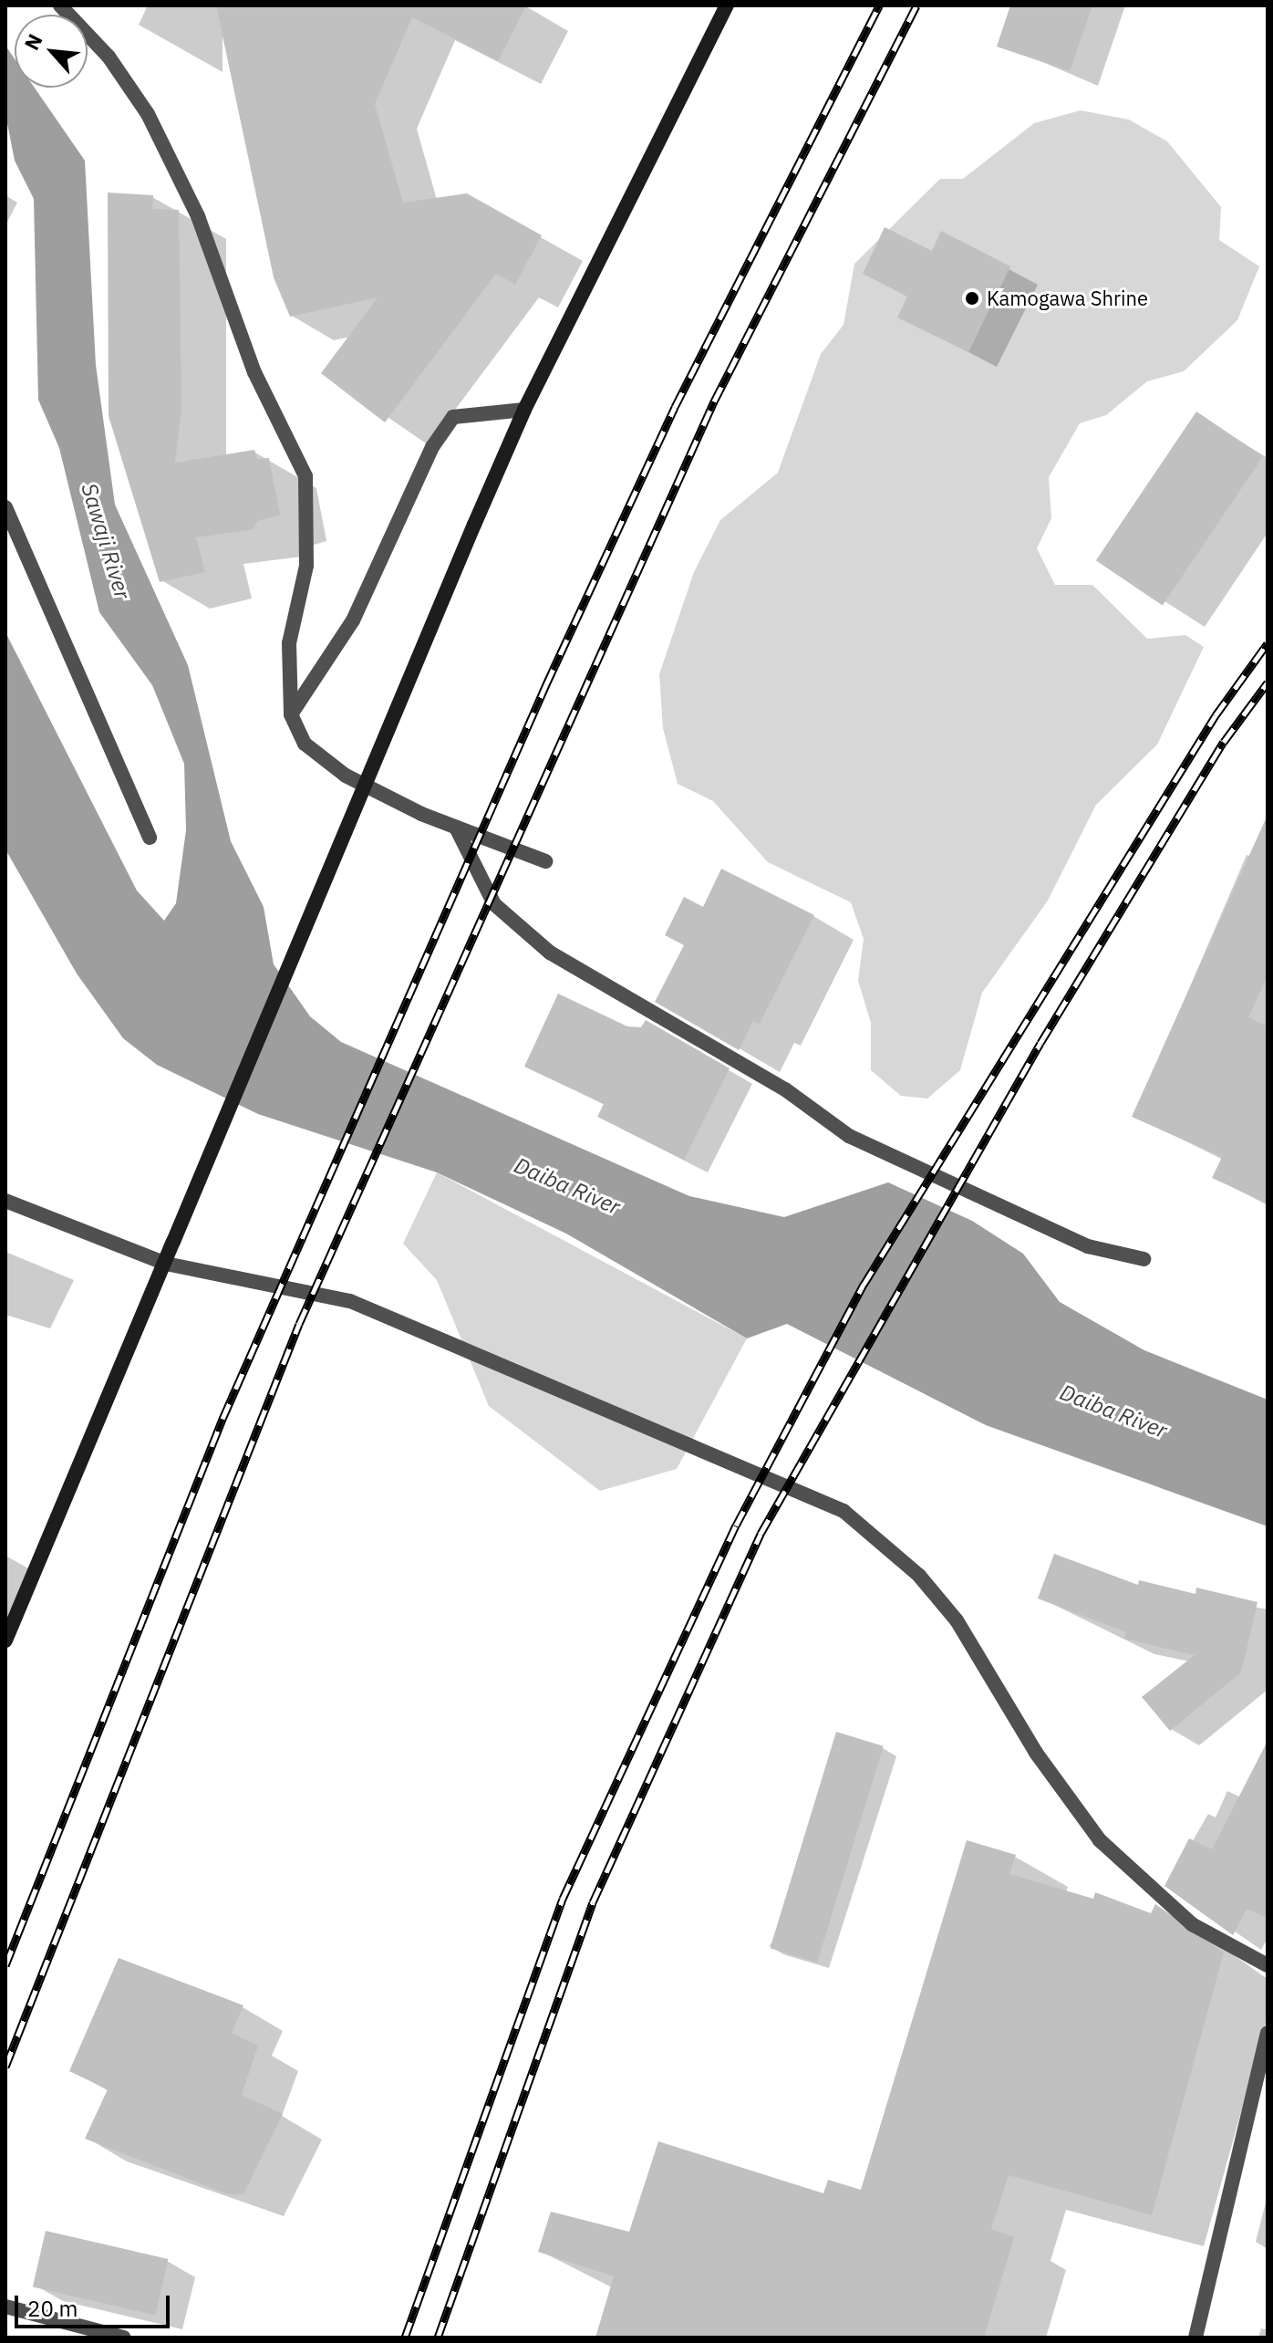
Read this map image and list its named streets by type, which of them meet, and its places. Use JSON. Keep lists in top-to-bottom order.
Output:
{
  "water": ["Sawaji River", "Daiba River"],
  "places": ["Kamogawa Shrine"],
  "scale_bar": "20 m",
  "north": "top left"
}
